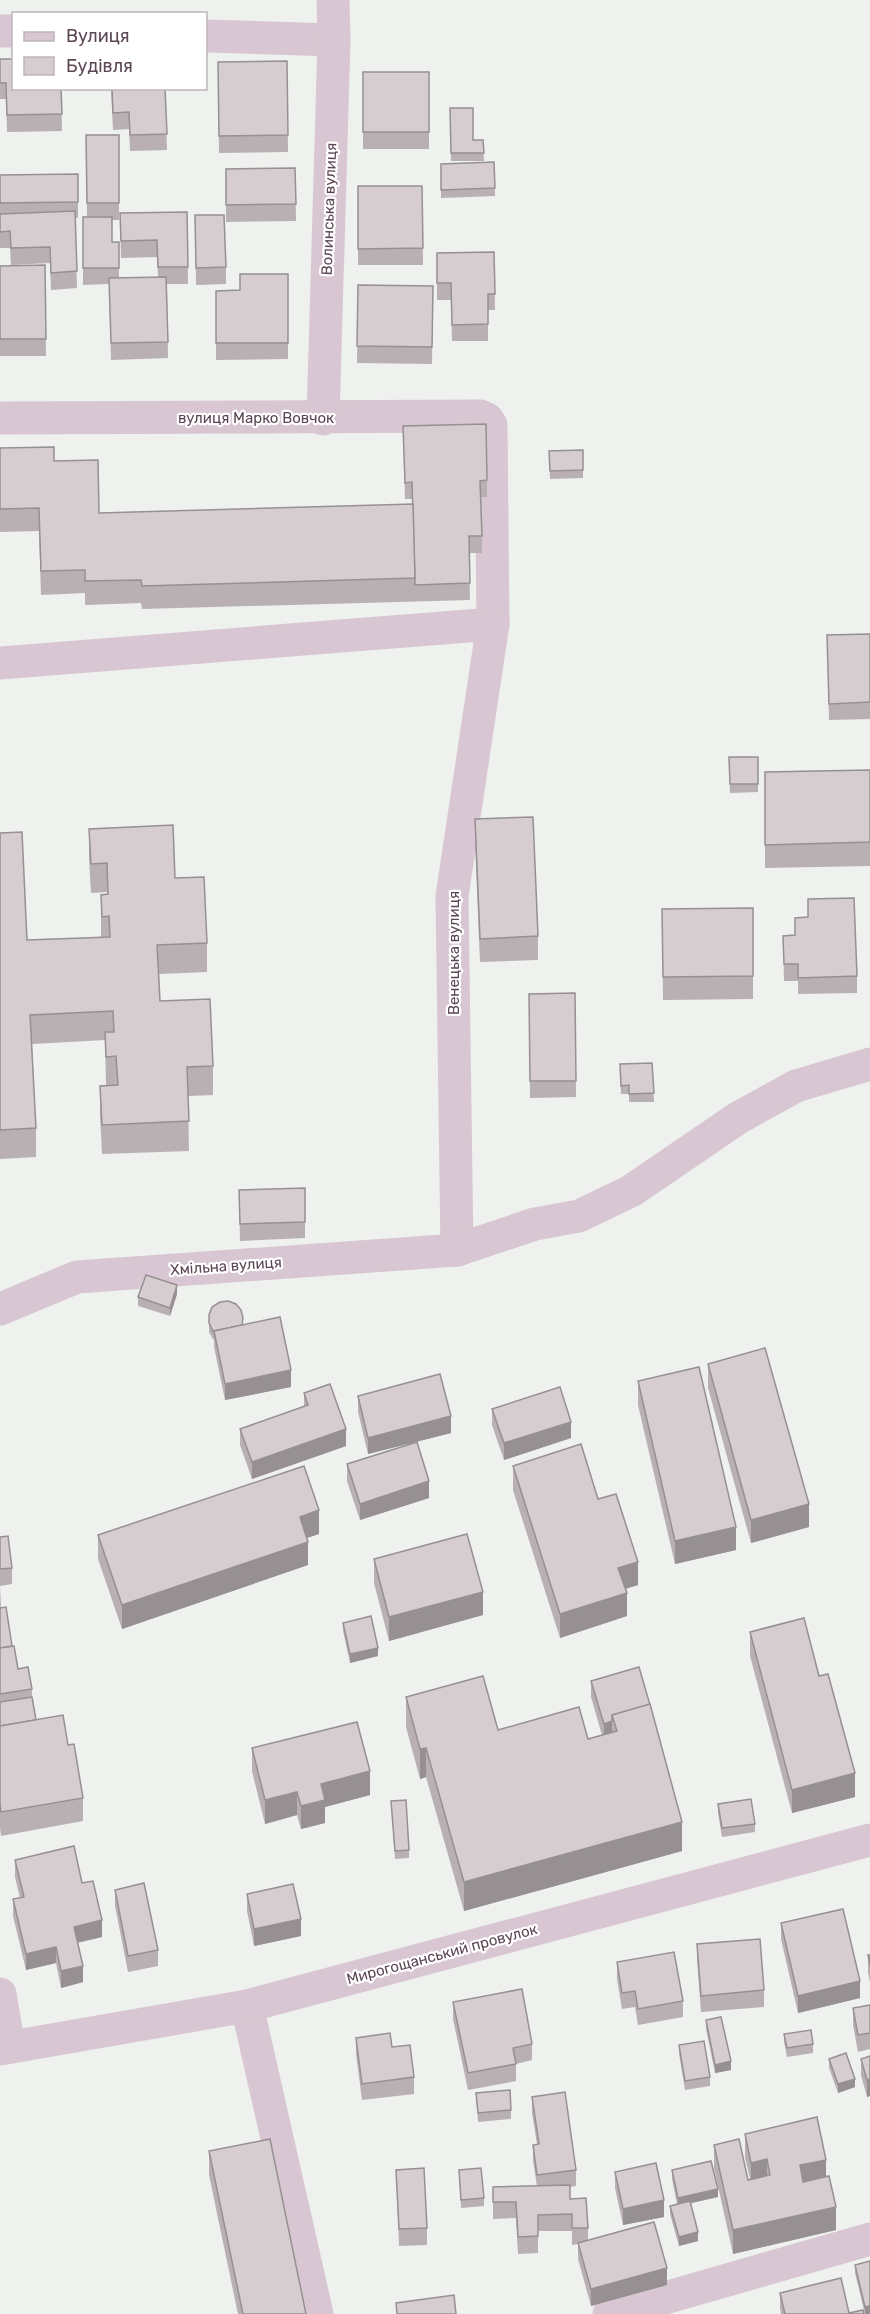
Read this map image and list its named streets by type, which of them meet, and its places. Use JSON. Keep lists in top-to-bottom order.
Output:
{
  "streets": {
    "street": [
      "Волинська вулиця",
      "вулиця Марко Вовчок",
      "Венецька вулиця",
      "Хмільна вулиця",
      "Мирогощанський провулок"
    ]
  },
  "crossings": [
    ["Волинська вулиця", "вулиця Марко Вовчок"],
    ["вулиця Марко Вовчок", "Венецька вулиця"],
    ["Венецька вулиця", "Хмільна вулиця"]
  ],
  "legend": ["Вулиця", "Будівля"]
}
